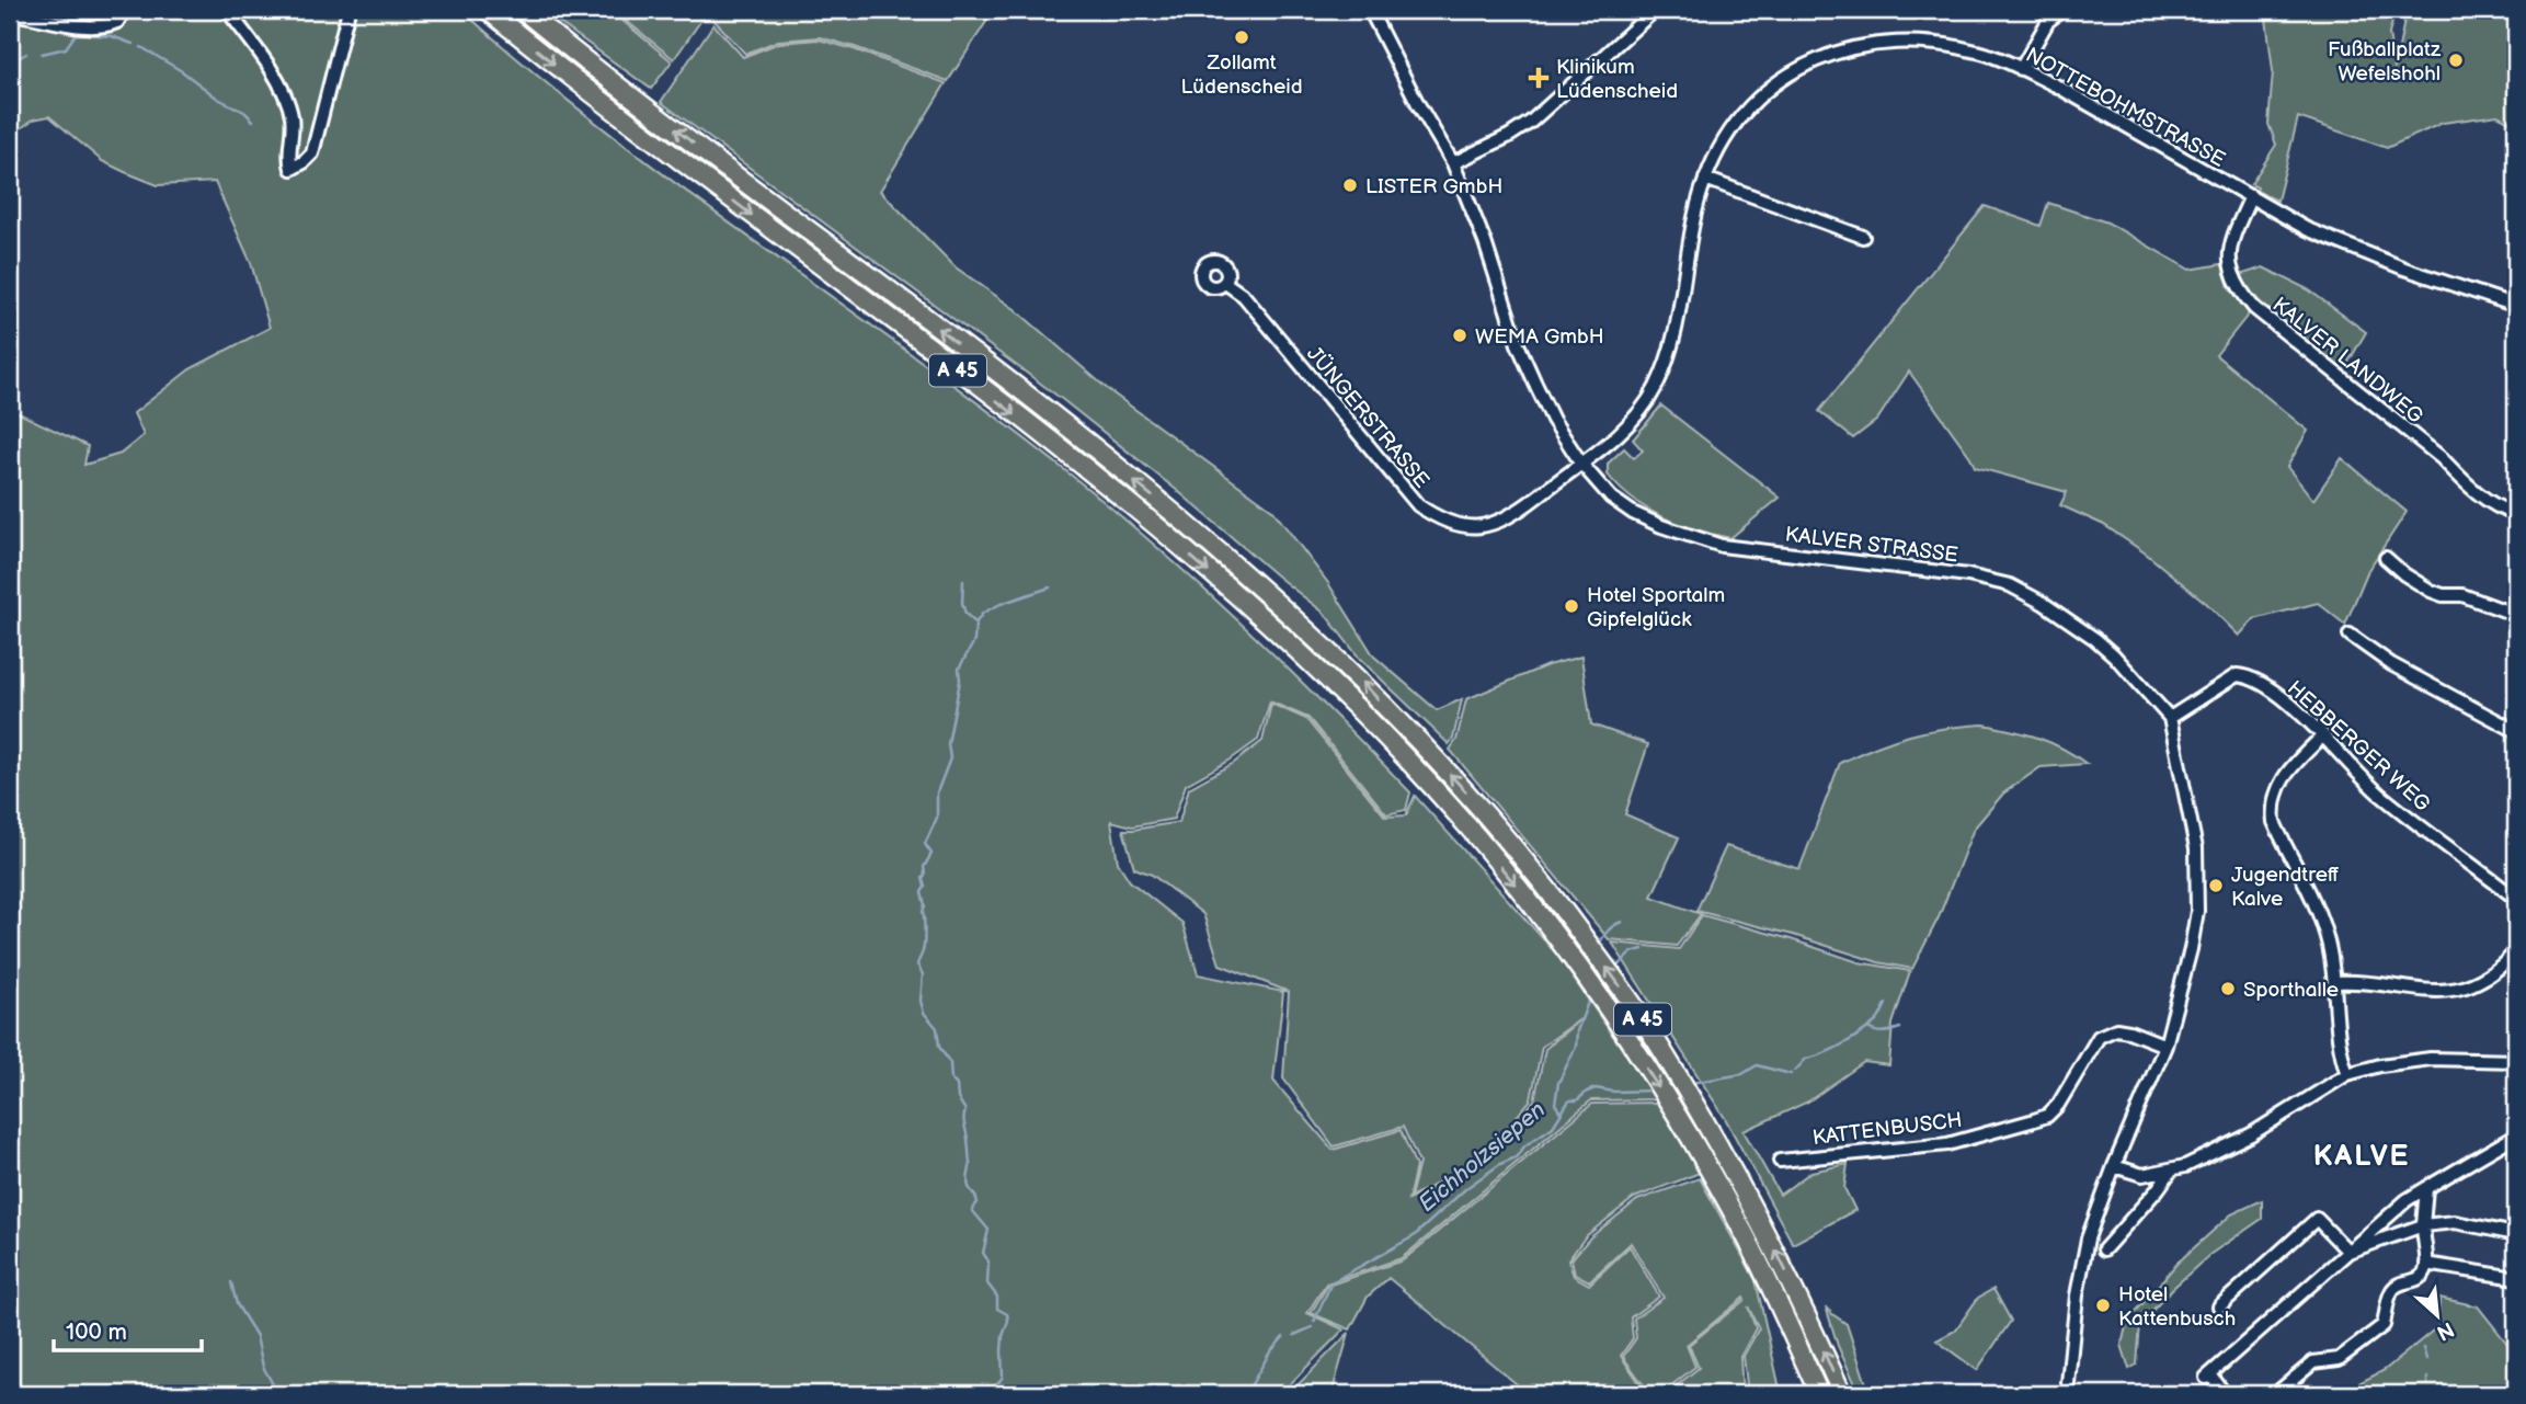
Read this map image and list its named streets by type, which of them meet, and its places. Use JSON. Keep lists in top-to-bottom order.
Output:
{
  "streets": {
    "highway": ["A 45"],
    "street": [
      "NOTTEBOHMSTRASSE",
      "KALVER LANDWEG",
      "JÜNGERSTRASSE",
      "KALVER STRASSE",
      "HEBBERGER WEG",
      "KATTENBUSCH"
    ]
  },
  "crossings": [
    ["NOTTEBOHMSTRASSE", "KALVER LANDWEG"],
    ["NOTTEBOHMSTRASSE", "JÜNGERSTRASSE"],
    ["NOTTEBOHMSTRASSE", "KALVER STRASSE"],
    ["JÜNGERSTRASSE", "KALVER STRASSE"],
    ["KALVER STRASSE", "HEBBERGER WEG"]
  ],
  "districts": ["KALVE"],
  "water": ["Eichholzsiepen"],
  "places": {
    "other": [
      "Zollamt Lüdenscheid",
      "Fußballplatz Wefelshohl",
      "LISTER GmbH",
      "WEMA GmbH",
      "Hotel Sportalm Gipfelglück",
      "Jugendtreff Kalve",
      "Sporthalle",
      "Hotel Kattenbusch"
    ],
    "health": ["Klinikum Lüdenscheid"]
  },
  "scale_bar": "100 m",
  "north": "bottom right"
}
